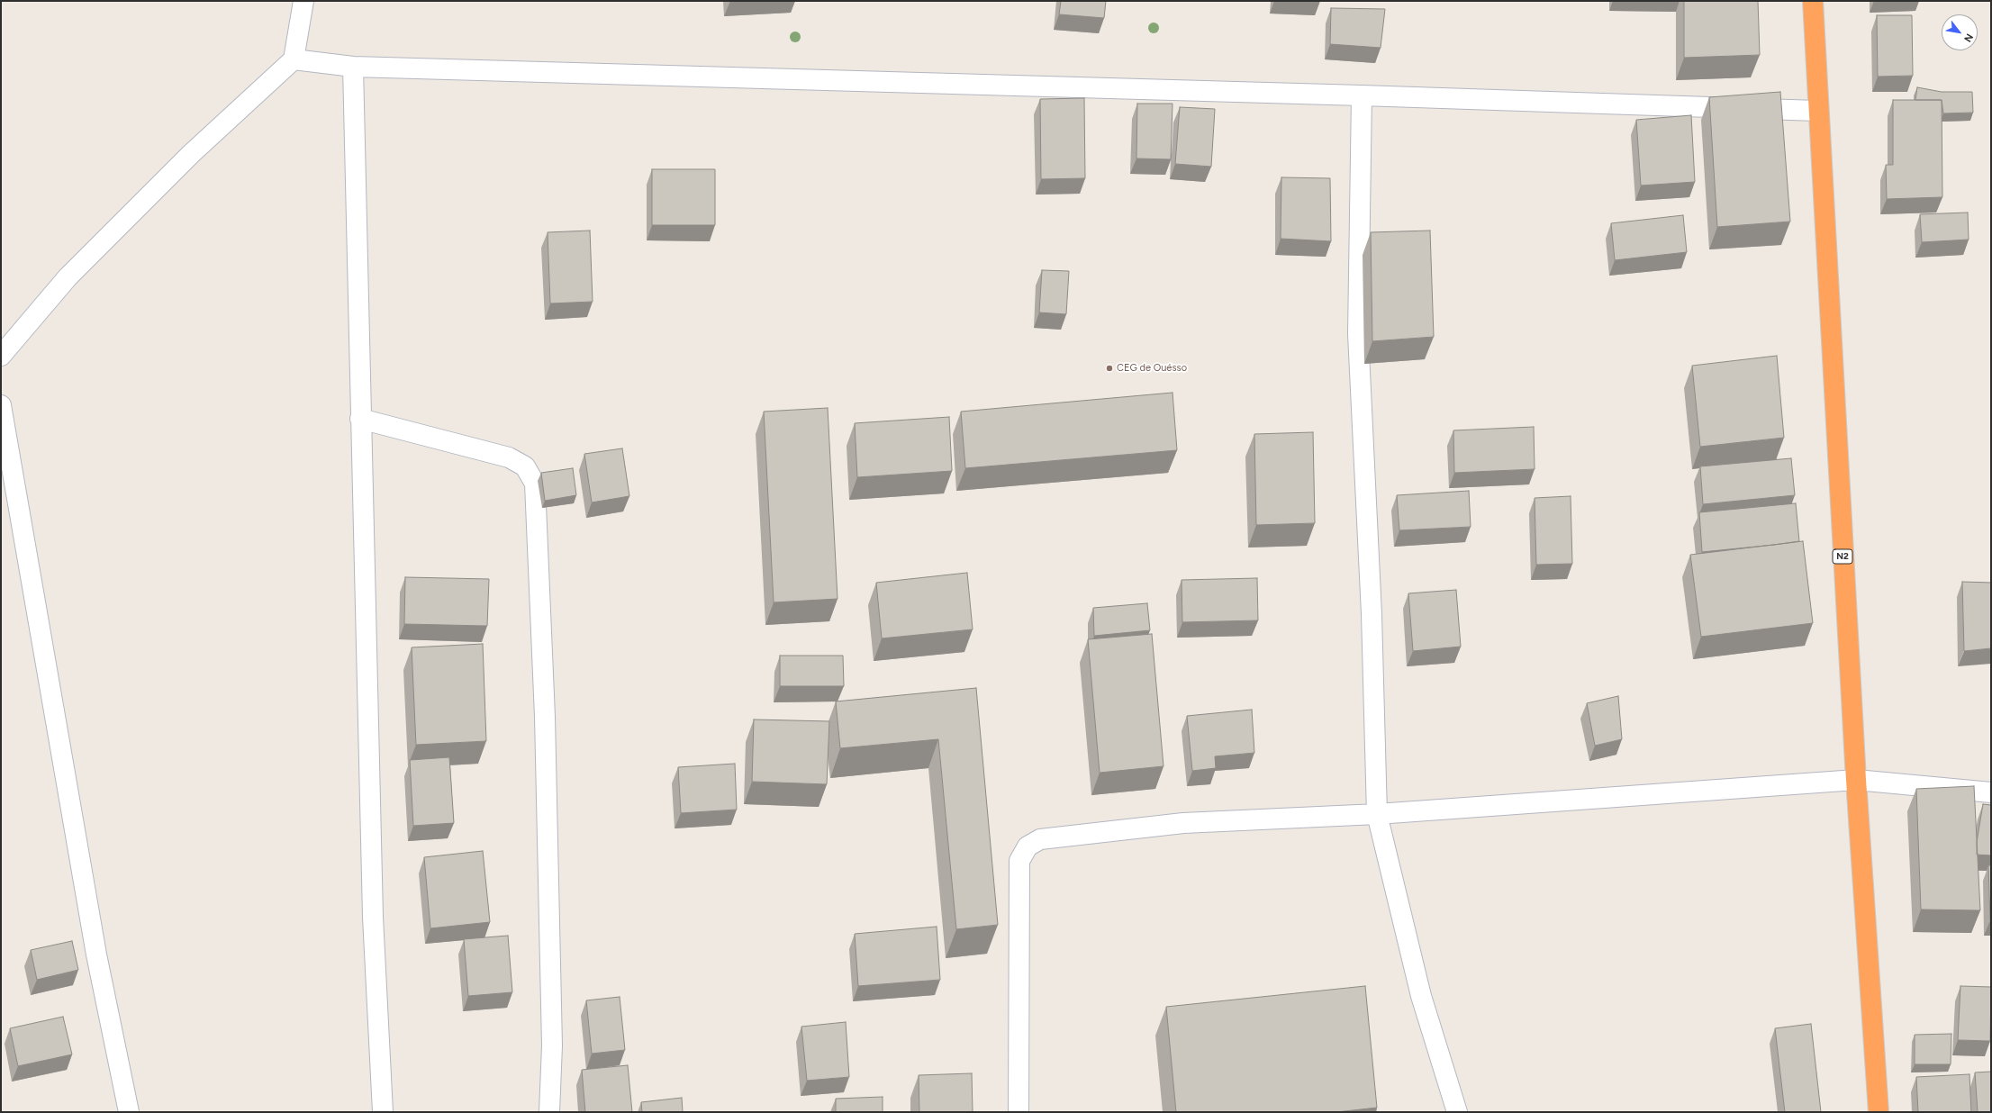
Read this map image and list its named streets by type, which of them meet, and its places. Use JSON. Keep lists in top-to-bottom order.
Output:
{
  "streets": {
    "highway": ["N2"]
  },
  "places": ["CEG de Ouésso"],
  "north": "bottom right"
}
